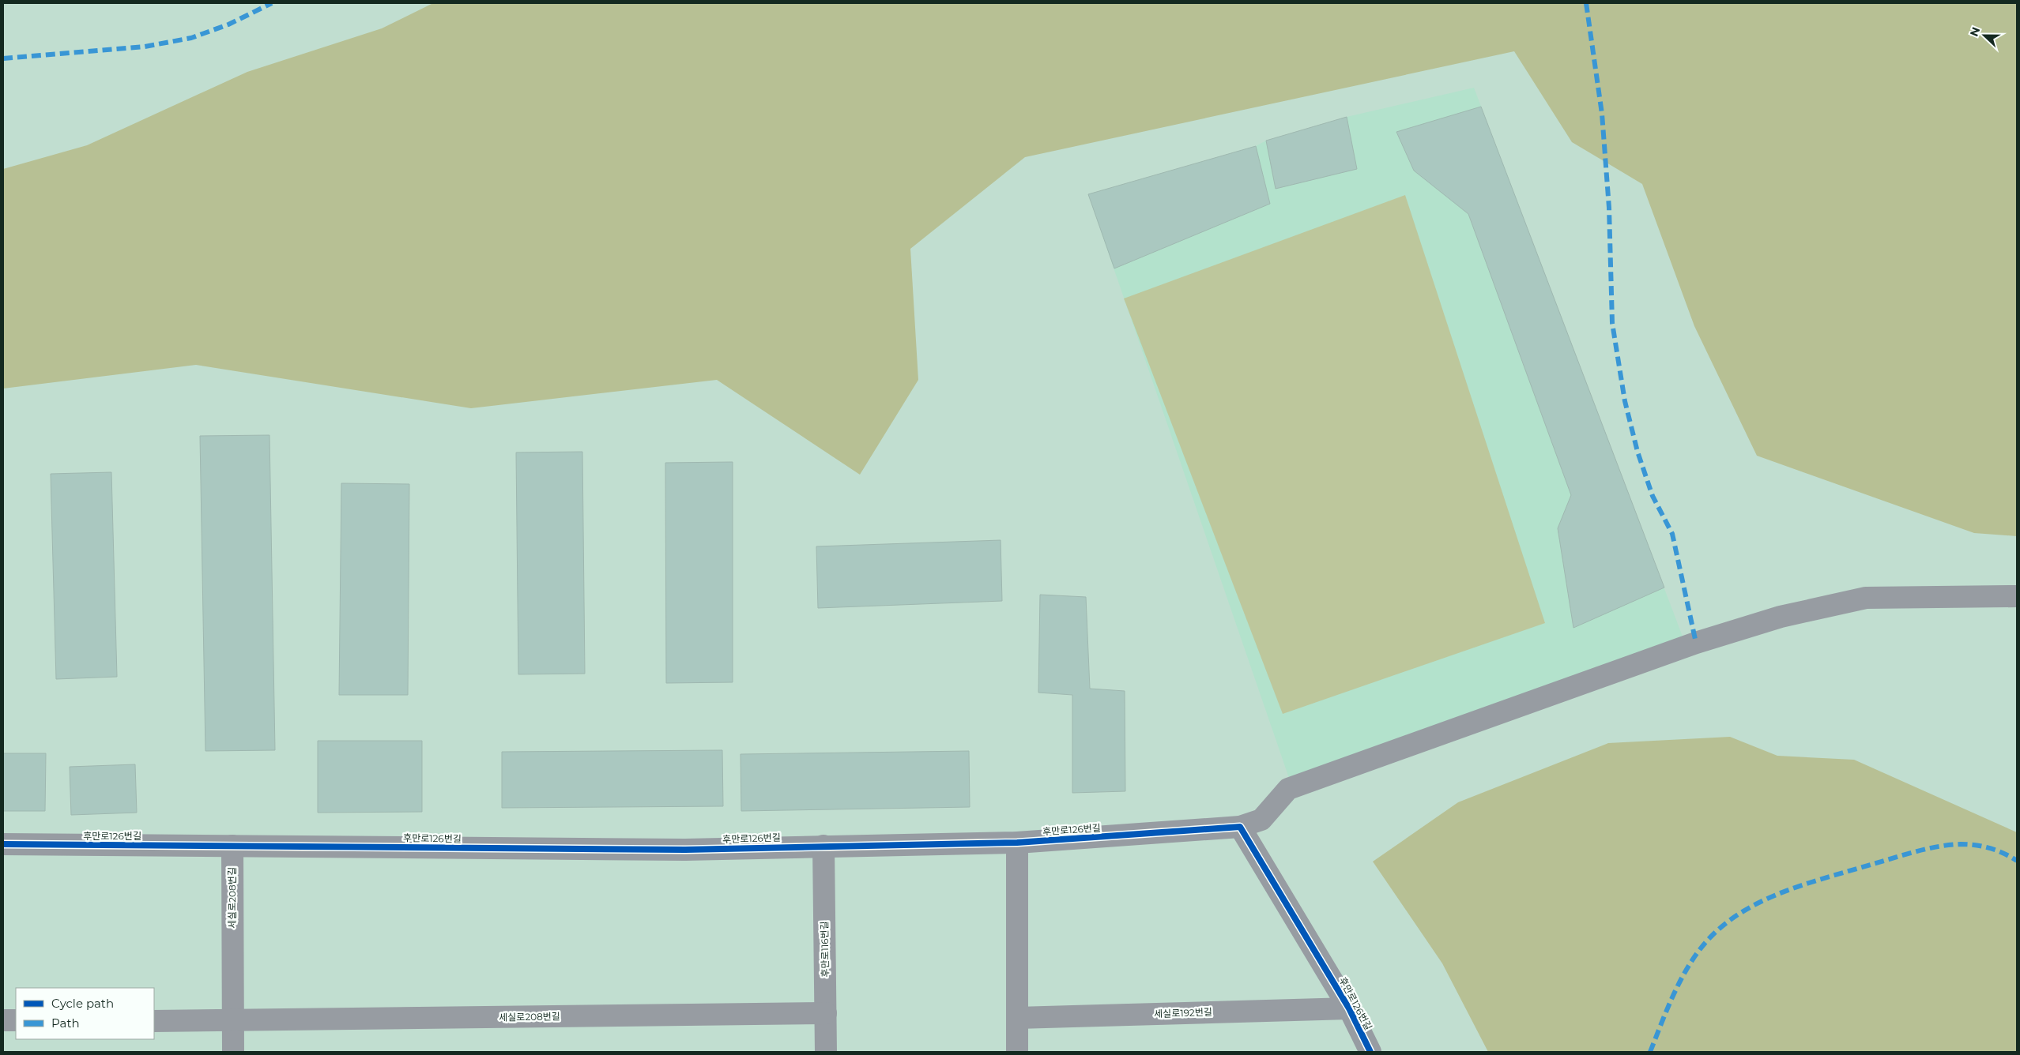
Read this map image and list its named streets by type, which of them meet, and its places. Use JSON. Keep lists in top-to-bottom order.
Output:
{
  "streets": {
    "street": [
      "후만로126번길",
      "세실로208번길",
      "후만로116번길",
      "세실로192번길"
    ]
  },
  "crossings": [
    ["후만로126번길", "세실로208번길"],
    ["후만로126번길", "후만로116번길"],
    ["후만로126번길", "세실로192번길"],
    ["세실로208번길", "후만로116번길"]
  ],
  "legend": ["Cycle path", "Path"],
  "north": "left"
}
